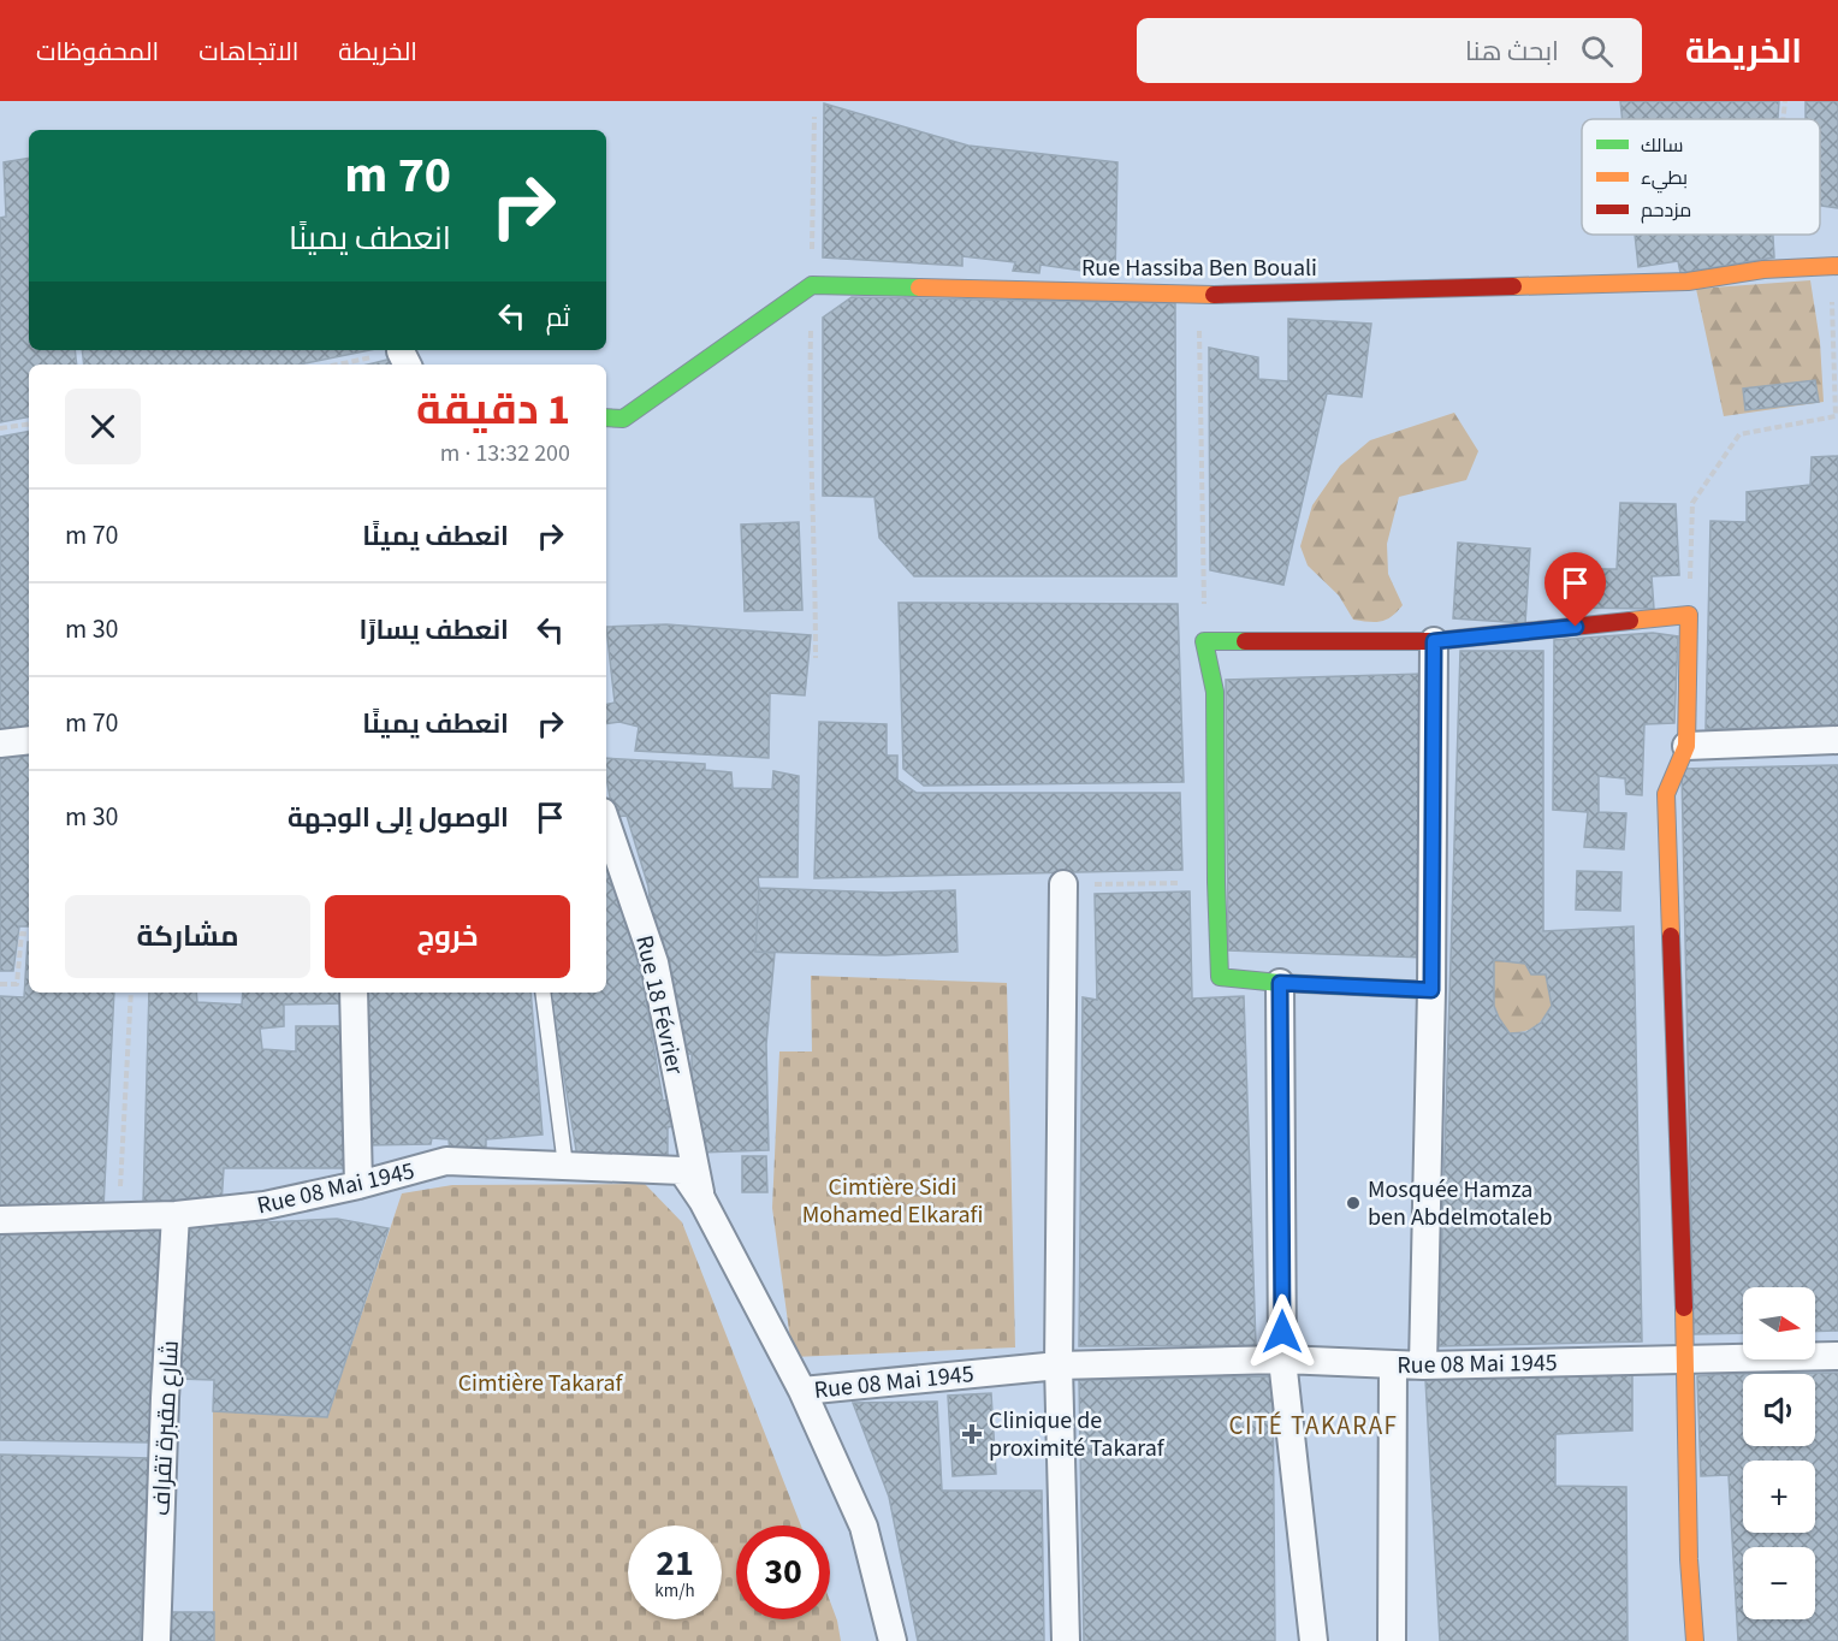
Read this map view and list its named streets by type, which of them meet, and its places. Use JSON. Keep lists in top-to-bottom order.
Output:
{
  "streets": {
    "street": [
      "Rue Hassiba Ben Bouali",
      "Rue 18 Février",
      "Rue 08 Mai 1945",
      "شارع مقبرة تقراف"
    ]
  },
  "crossings": [
    ["Rue 18 Février", "Rue 08 Mai 1945"],
    ["Rue 08 Mai 1945", "شارع مقبرة تقراف"]
  ],
  "districts": ["CITÉ TAKARAF"],
  "parks": ["Cimtière Sidi Mohamed Elkarafi", "Cimtière Takaraf"],
  "places": {
    "other": ["Mosquée Hamza ben Abdelmotaleb"],
    "health": ["Clinique de proximité Takaraf"]
  },
  "legend": ["سالك", "بطيء", "مزدحم"],
  "north": "right",
  "page": {
    "header": "الخريطة",
    "search": "ابحث هنا",
    "nav": ["الخريطة", "الاتجاهات", "المحفوظات"],
    "turn": ["70 m", "انعطف يمينًا"],
    "then": "ثم",
    "heading": ["1 دقيقة", "200 m · 13:32"],
    "list": [
      {
        "name": "انعطف يمينًا",
        "value": "70 m"
      },
      {
        "name": "انعطف يسارًا",
        "value": "30 m"
      },
      {
        "name": "انعطف يمينًا",
        "value": "70 m"
      },
      {
        "name": "الوصول إلى الوجهة",
        "value": "30 m"
      }
    ],
    "buttons": ["خروج", "مشاركة"],
    "map_buttons": ["+", "−"],
    "speed": "21 km/h",
    "limit": "30"
  }
}
